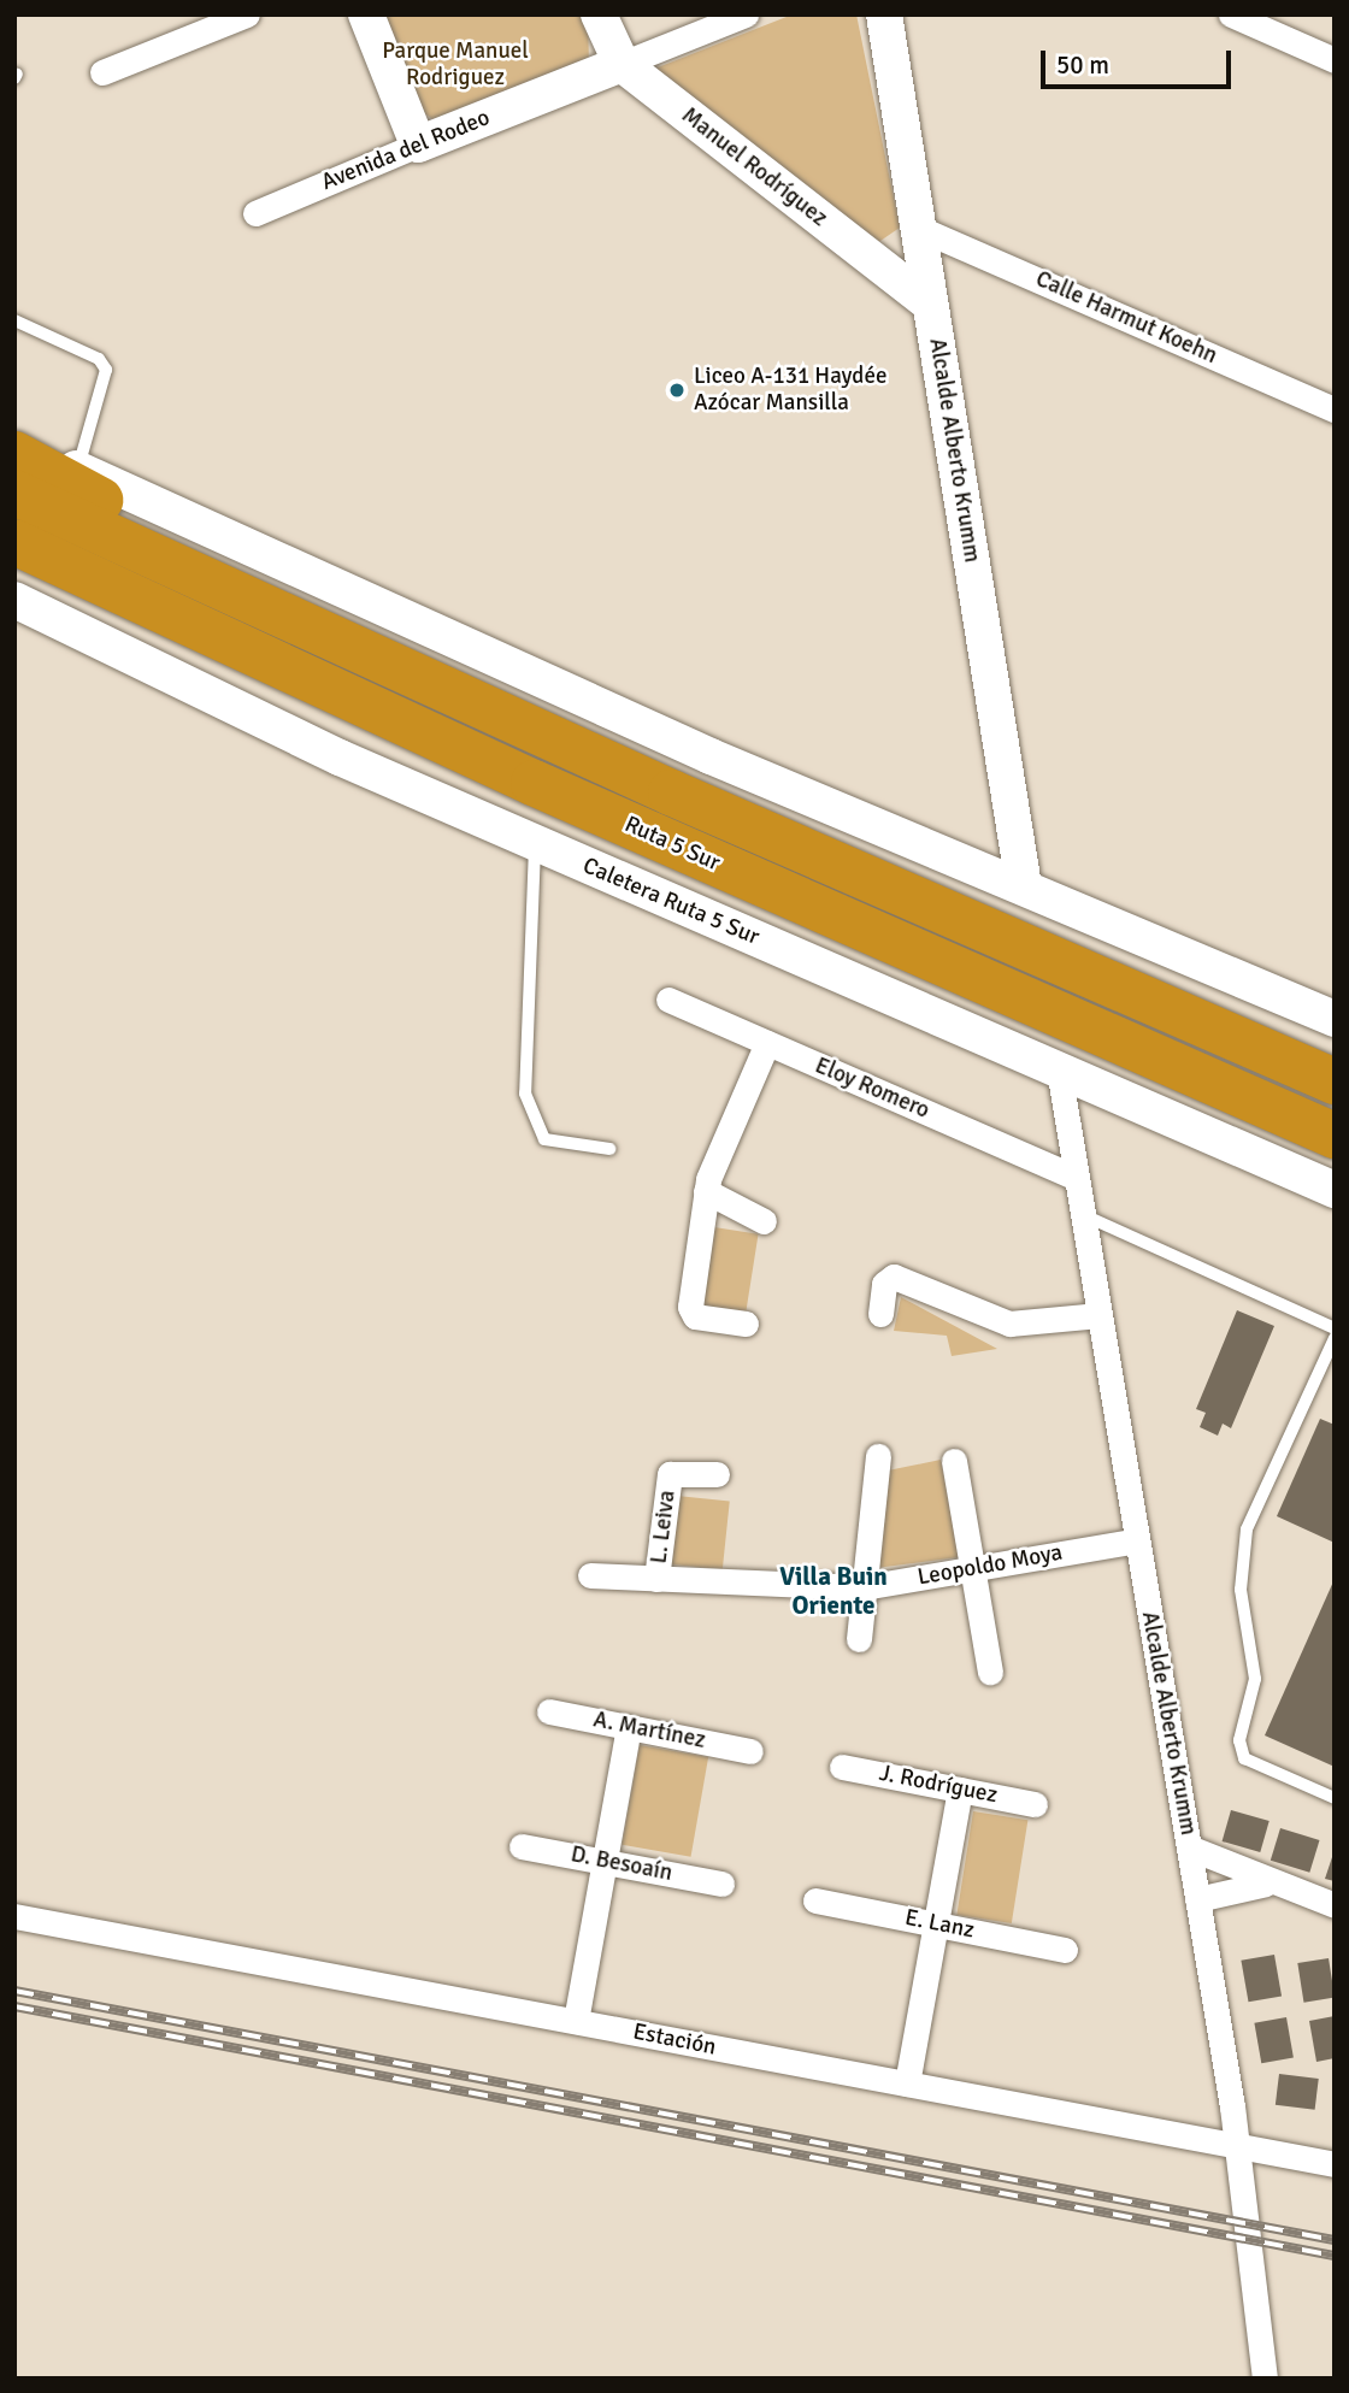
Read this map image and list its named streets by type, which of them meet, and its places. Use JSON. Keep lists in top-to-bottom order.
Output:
{
  "streets": {
    "highway": ["Ruta 5 Sur"],
    "main road": [
      "Avenida del Rodeo",
      "Manuel Rodríguez",
      "Alcalde Alberto Krumm",
      "Caletera Ruta 5 Sur"
    ],
    "street": [
      "Calle Harmut Koehn",
      "Eloy Romero",
      "L. Leiva",
      "Leopoldo Moya",
      "A. Martínez",
      "J. Rodríguez",
      "D. Besoaín",
      "E. Lanz",
      "Estación"
    ]
  },
  "crossings": [
    ["Avenida del Rodeo", "Manuel Rodríguez"],
    ["Manuel Rodríguez", "Alcalde Alberto Krumm"],
    ["Calle Harmut Koehn", "Alcalde Alberto Krumm"],
    ["Alcalde Alberto Krumm", "Caletera Ruta 5 Sur"],
    ["Alcalde Alberto Krumm", "Eloy Romero"],
    ["Alcalde Alberto Krumm", "Leopoldo Moya"],
    ["Alcalde Alberto Krumm", "Estación"],
    ["L. Leiva", "Leopoldo Moya"]
  ],
  "districts": ["Villa Buin Oriente"],
  "parks": ["Parque Manuel Rodriguez"],
  "places": ["Liceo A-131 Haydée Azócar Mansilla"],
  "scale_bar": "50 m"
}
